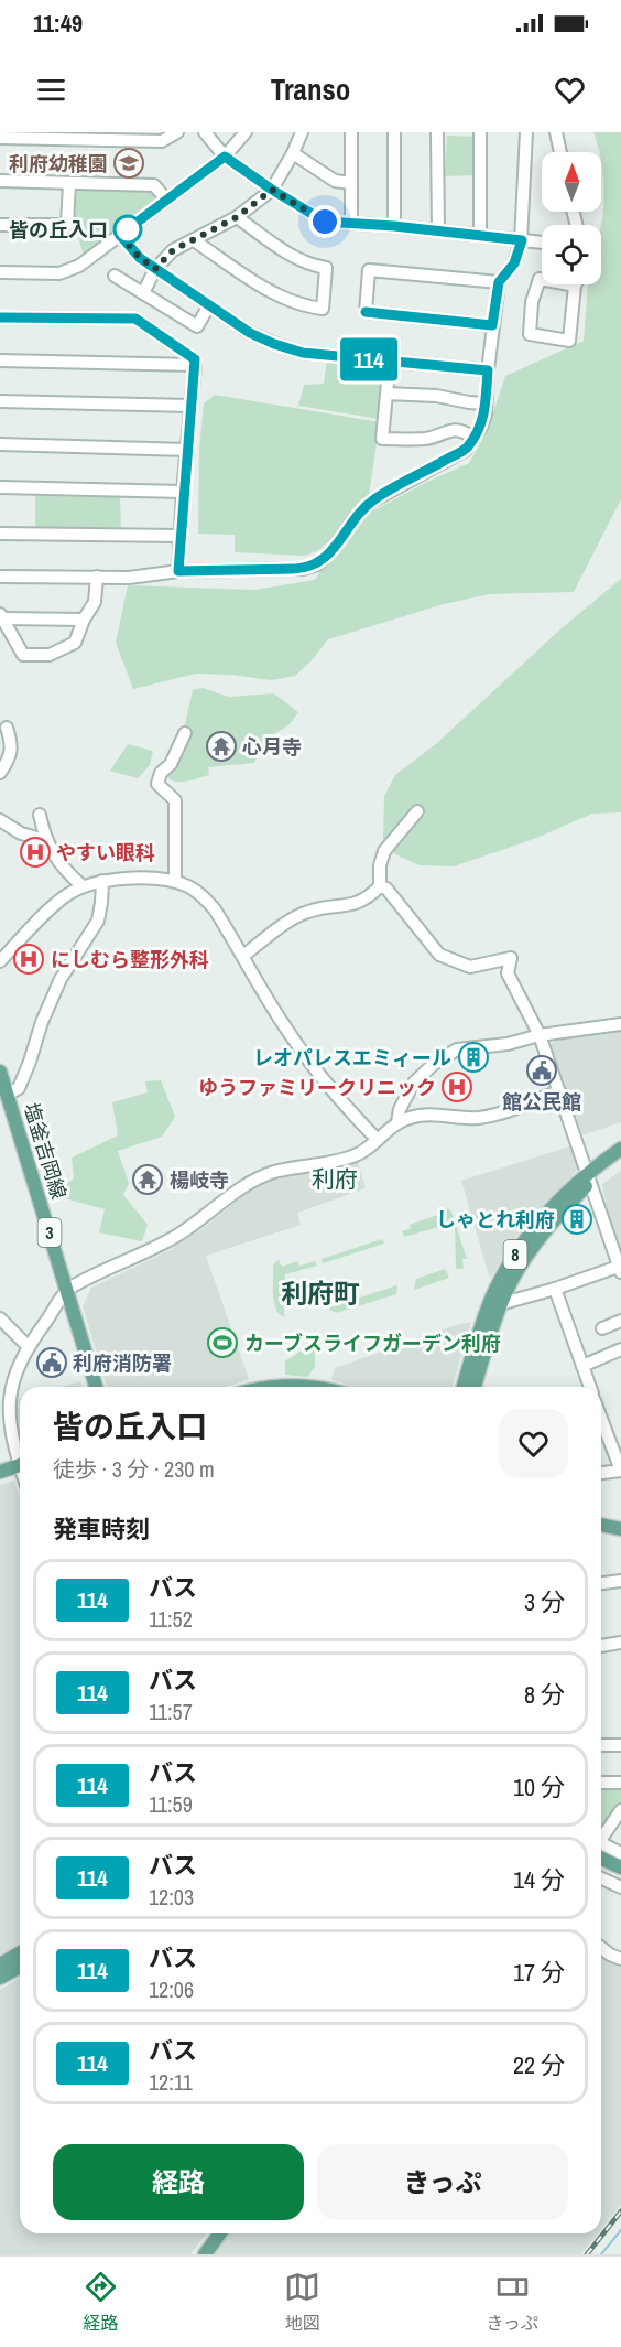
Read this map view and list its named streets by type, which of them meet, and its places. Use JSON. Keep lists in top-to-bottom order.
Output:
{
  "streets": {
    "main road": ["塩釜吉岡線", "3", "8"]
  },
  "districts": ["利府", "利府町"],
  "places": {
    "school or university": ["利府幼稚園"],
    "other": ["皆の丘入口"],
    "temple": ["心月寺", "楊岐寺"],
    "hospital": ["やすい眼科", "にしむら整形外科", "ゆうファミリークリニック"],
    "building": ["レオパレスエミィール", "しゃとれ利府"],
    "public building": ["館公民館", "利府消防署"],
    "sports": ["カーブスライフガーデン利府"]
  },
  "lines": ["bus line 114"],
  "north": "top",
  "page": {
    "status": "11:49",
    "header": "Transo",
    "on_map": "114",
    "heading": [
      ["皆の丘入口", "徒歩 · 3 分 · 230 m"],
      "発車時刻"
    ],
    "list": [
      {
        "mark": "114",
        "name": "バス",
        "note": "11:52",
        "value": "3 分"
      },
      {
        "mark": "114",
        "name": "バス",
        "note": "11:57",
        "value": "8 分"
      },
      {
        "mark": "114",
        "name": "バス",
        "note": "11:59",
        "value": "10 分"
      },
      {
        "mark": "114",
        "name": "バス",
        "note": "12:03",
        "value": "14 分"
      },
      {
        "mark": "114",
        "name": "バス",
        "note": "12:06",
        "value": "17 分"
      },
      {
        "mark": "114",
        "name": "バス",
        "note": "12:11",
        "value": "22 分"
      }
    ],
    "buttons": ["経路", "きっぷ"],
    "tabs": ["経路", "地図", "きっぷ"]
  }
}
